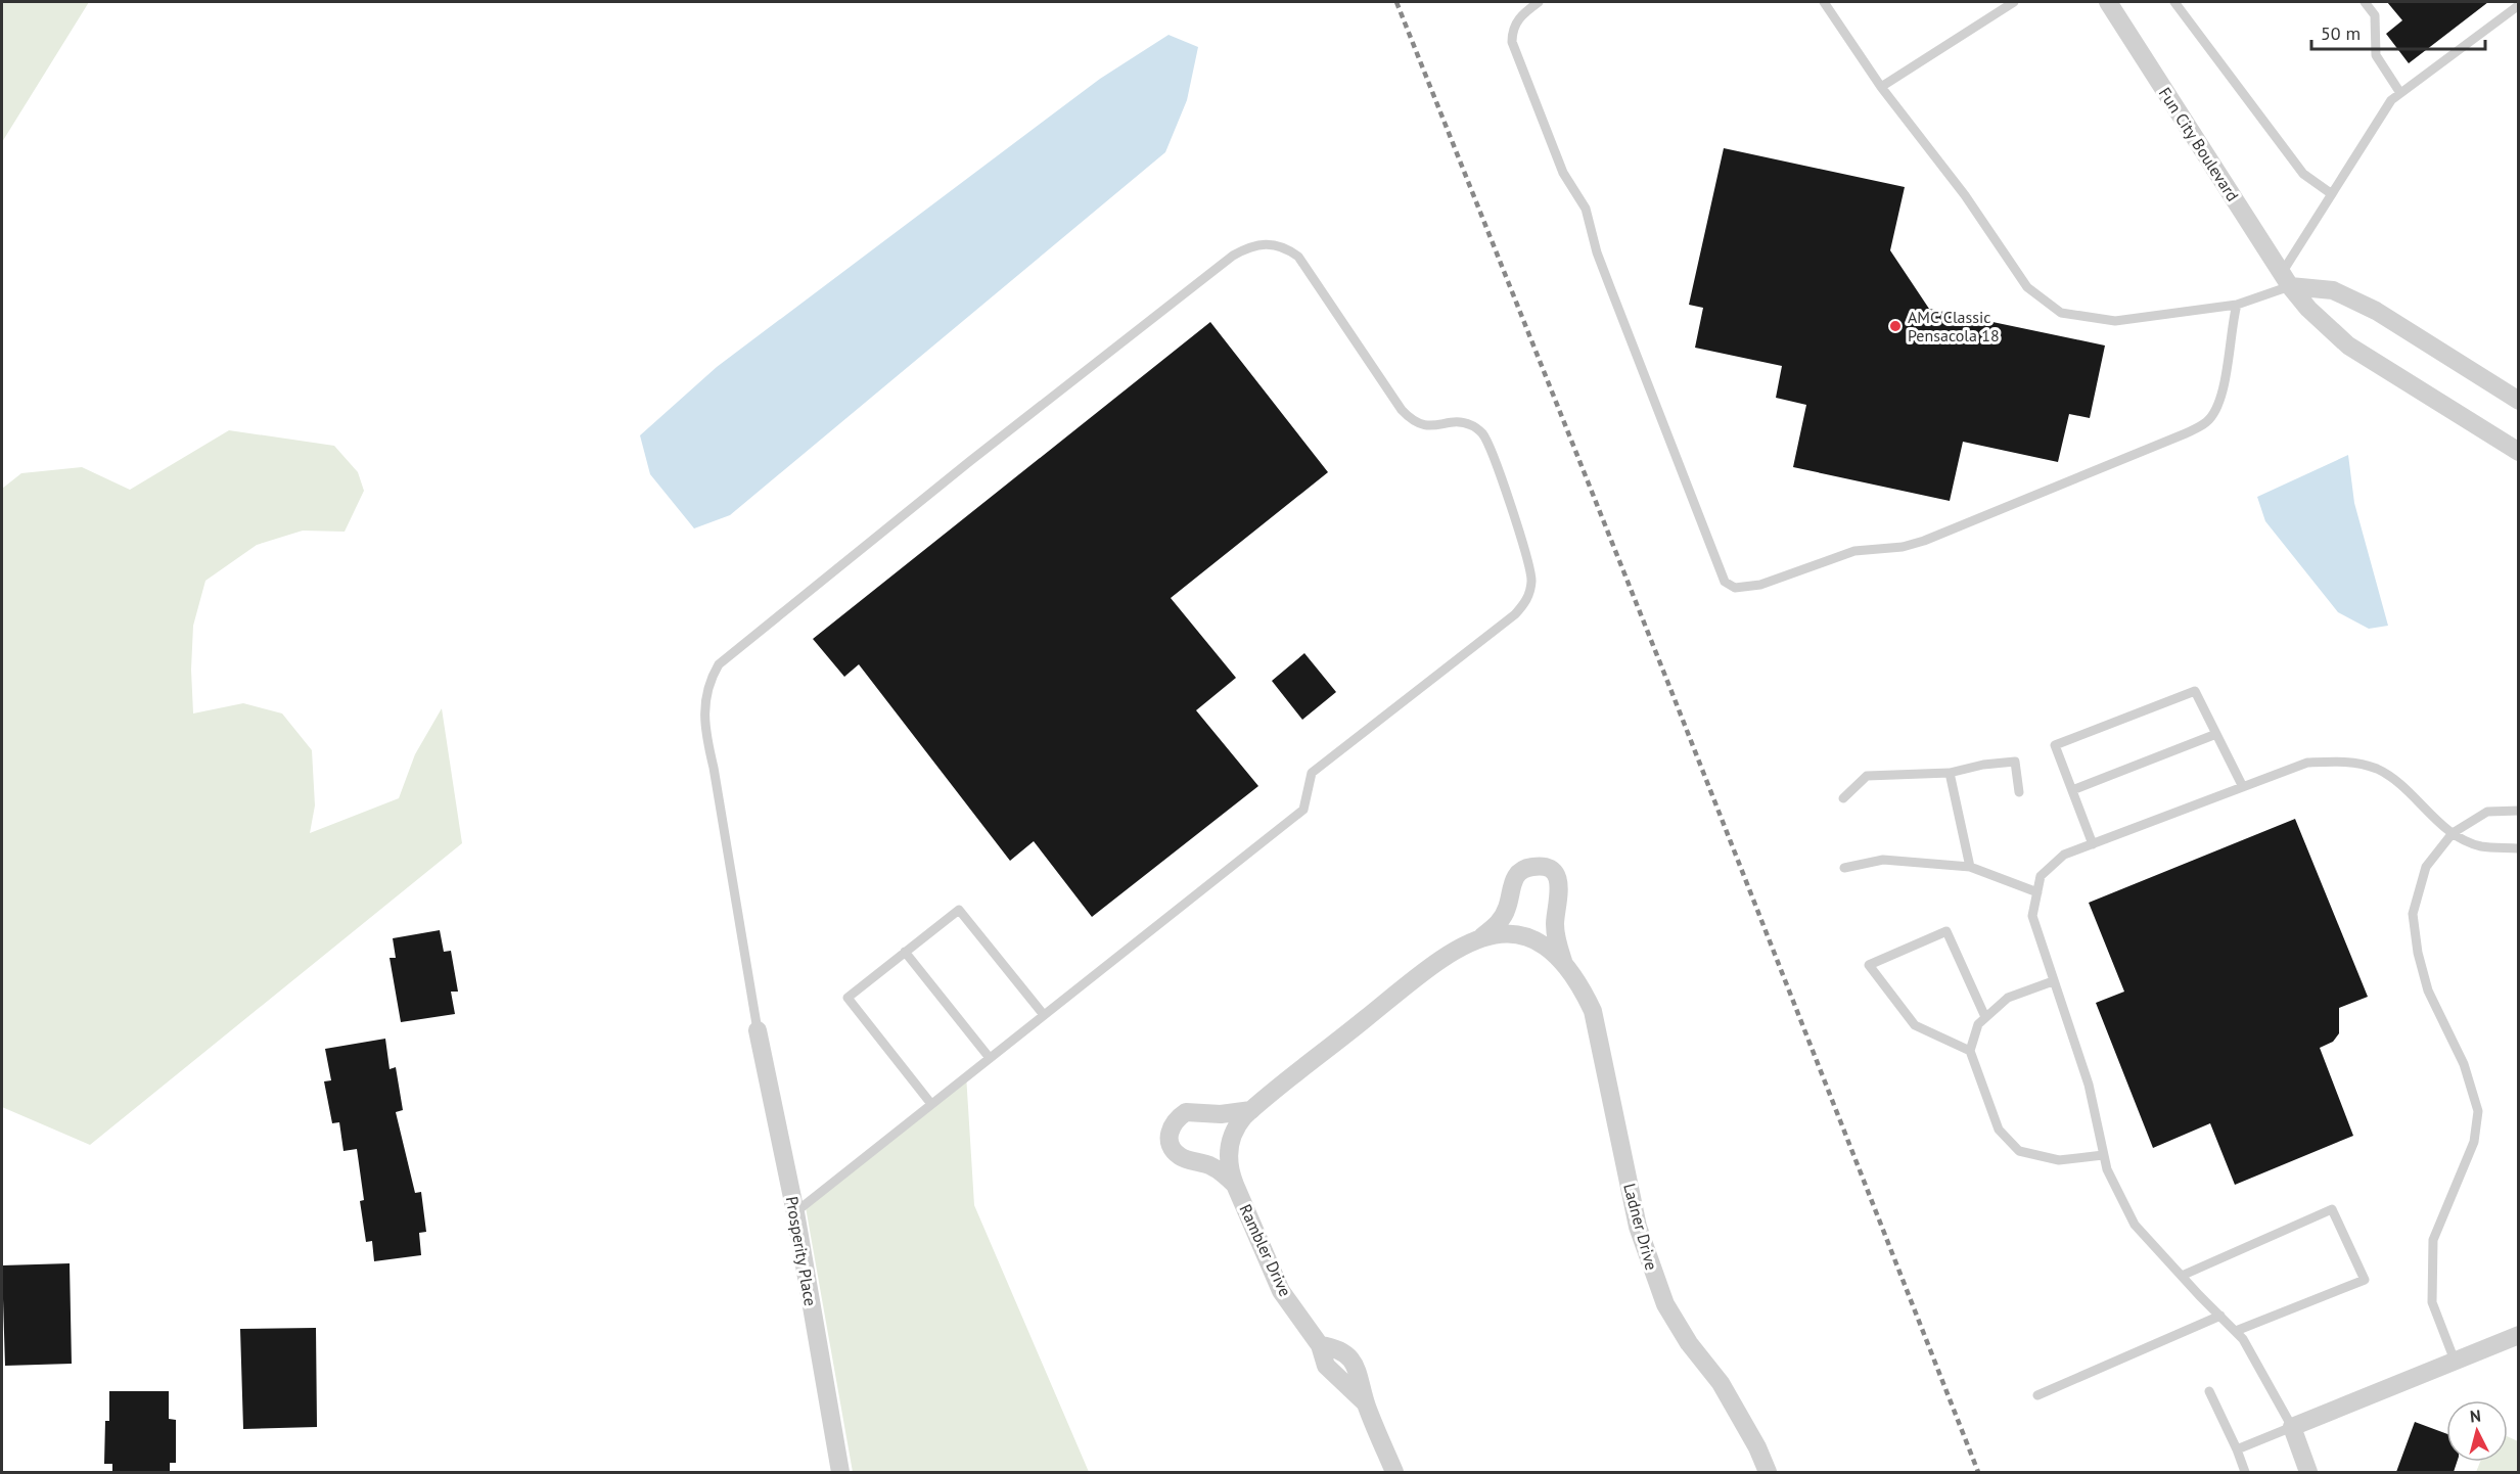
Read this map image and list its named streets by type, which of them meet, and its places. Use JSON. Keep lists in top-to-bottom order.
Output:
{
  "streets": {
    "street": [
      "Fun City Boulevard",
      "Ladner Drive",
      "Rambler Drive",
      "Prosperity Place"
    ]
  },
  "crossings": [
    ["Ladner Drive", "Rambler Drive"]
  ],
  "places": ["AMC Classic Pensacola 18"],
  "scale_bar": "50 m",
  "north": "top"
}
